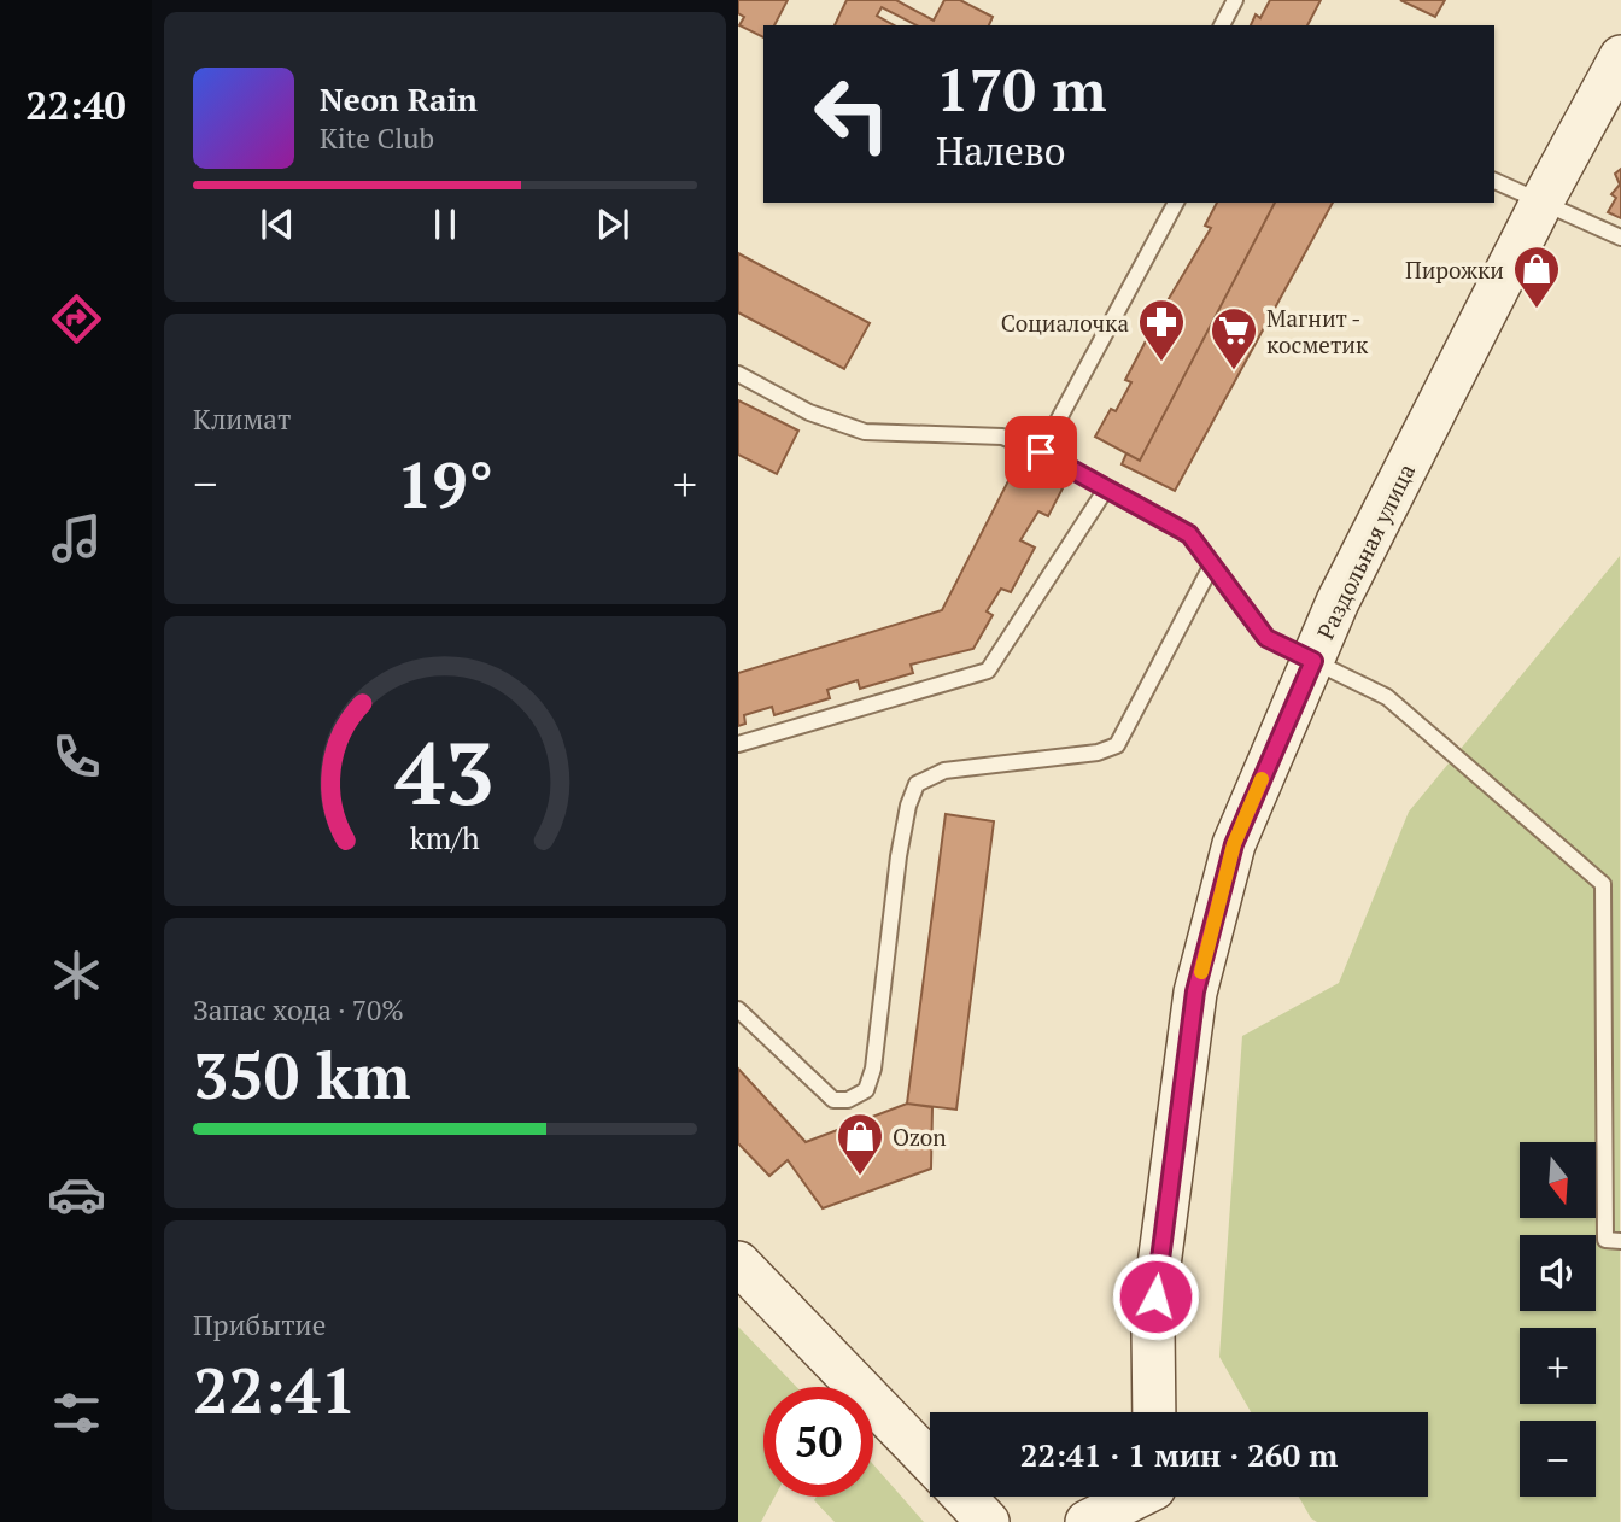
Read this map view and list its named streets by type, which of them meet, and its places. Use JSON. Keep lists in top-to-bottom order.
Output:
{
  "streets": {
    "main road": ["Раздольная улица"]
  },
  "places": {
    "shop": ["Пирожки", "Ozon"],
    "pharmacy": ["Социалочка"],
    "supermarket": ["Магнит - косметик"]
  },
  "north": "bottom",
  "page": {
    "tabs": "22:40",
    "turn": ["170 m", "Налево"],
    "song": ["Neon Rain", "Kite Club"],
    "tile": [
      "Климат",
      ["Запас хода · 70%", "350 km"],
      ["Прибытие", "22:41"]
    ],
    "heat": ["−", "19°", "+"],
    "map_buttons": ["+", "−"],
    "limit": "50",
    "trip": "22:41 · 1 мин · 260 m",
    "gauge": ["43", "km/h"]
  }
}
